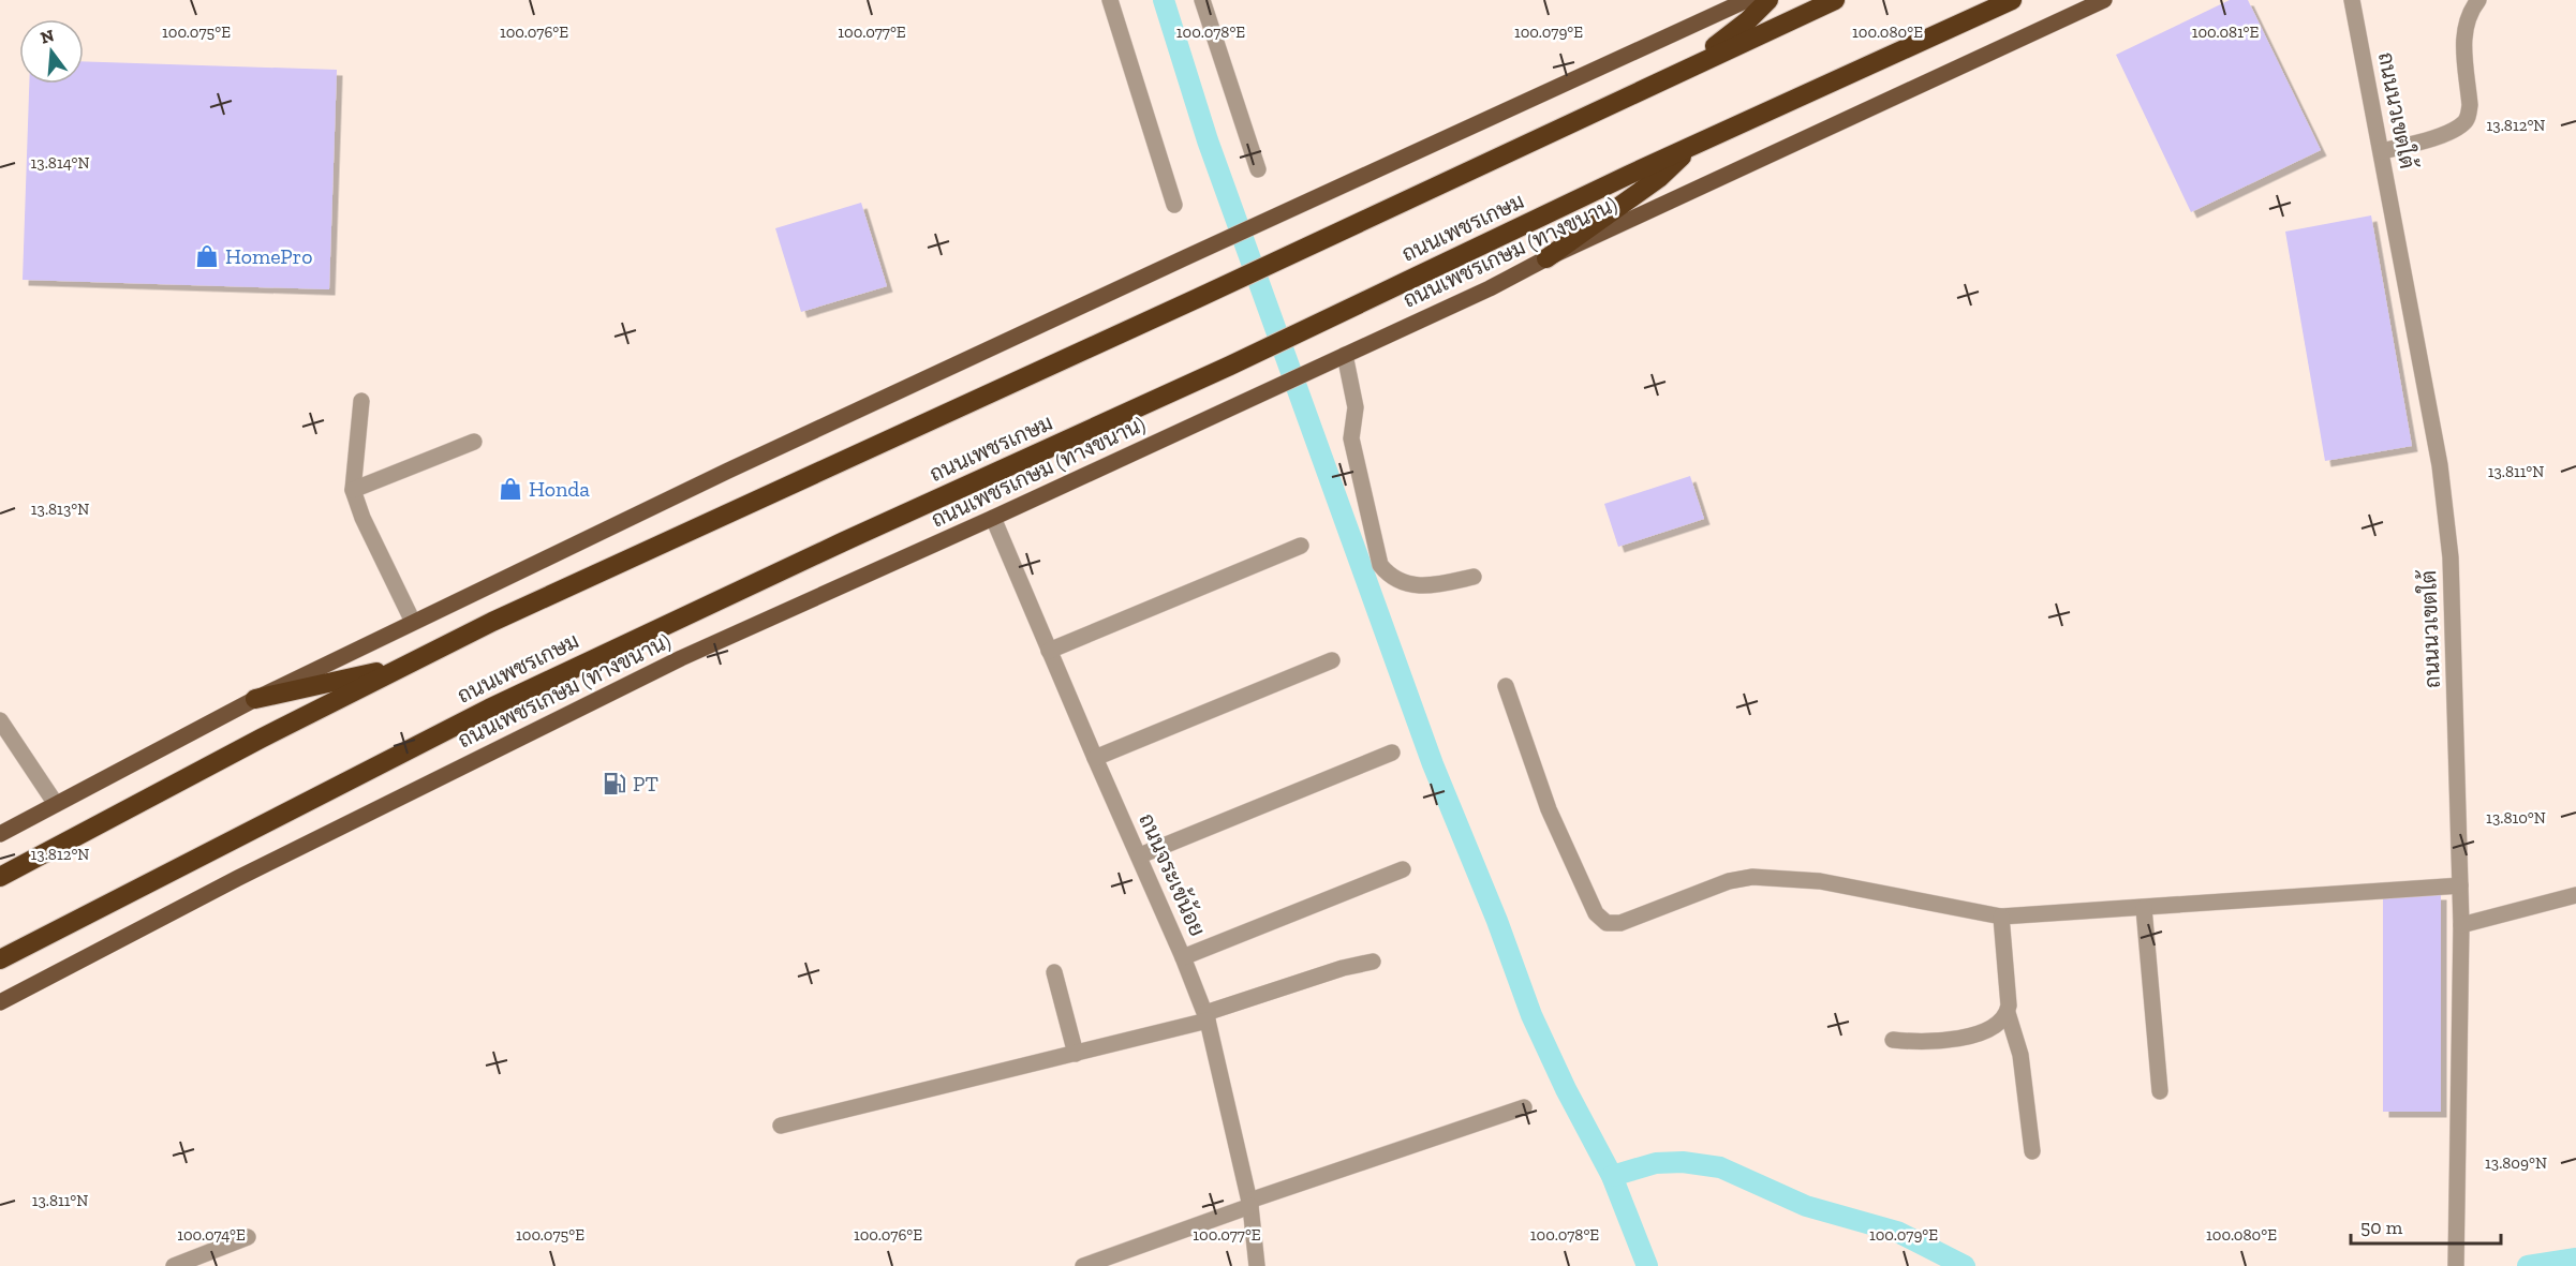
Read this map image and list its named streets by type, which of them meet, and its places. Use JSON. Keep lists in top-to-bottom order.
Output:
{
  "streets": {
    "highway": ["ถนนเพชรเกษม"],
    "main road": ["ถนนเพชรเกษม (ทางขนาน)"],
    "street": ["ถนนนวเขตใต้", "ถนนจระเข้น้อย"]
  },
  "crossings": [
    ["ถนนเพชรเกษม (ทางขนาน)", "ถนนจระเข้น้อย"]
  ],
  "places": {
    "shop": ["HomePro", "Honda"],
    "fuel station": ["PT"]
  },
  "scale_bar": "50 m",
  "north": "top",
  "coordinates": [
    "100.075°E",
    "100.076°E",
    "100.077°E",
    "100.078°E",
    "100.079°E",
    "100.080°E",
    "100.081°E",
    "13.812°N",
    "13.814°N",
    "13.811°N",
    "13.813°N",
    "13.810°N",
    "13.809°N",
    "100.074°E"
  ]
}
